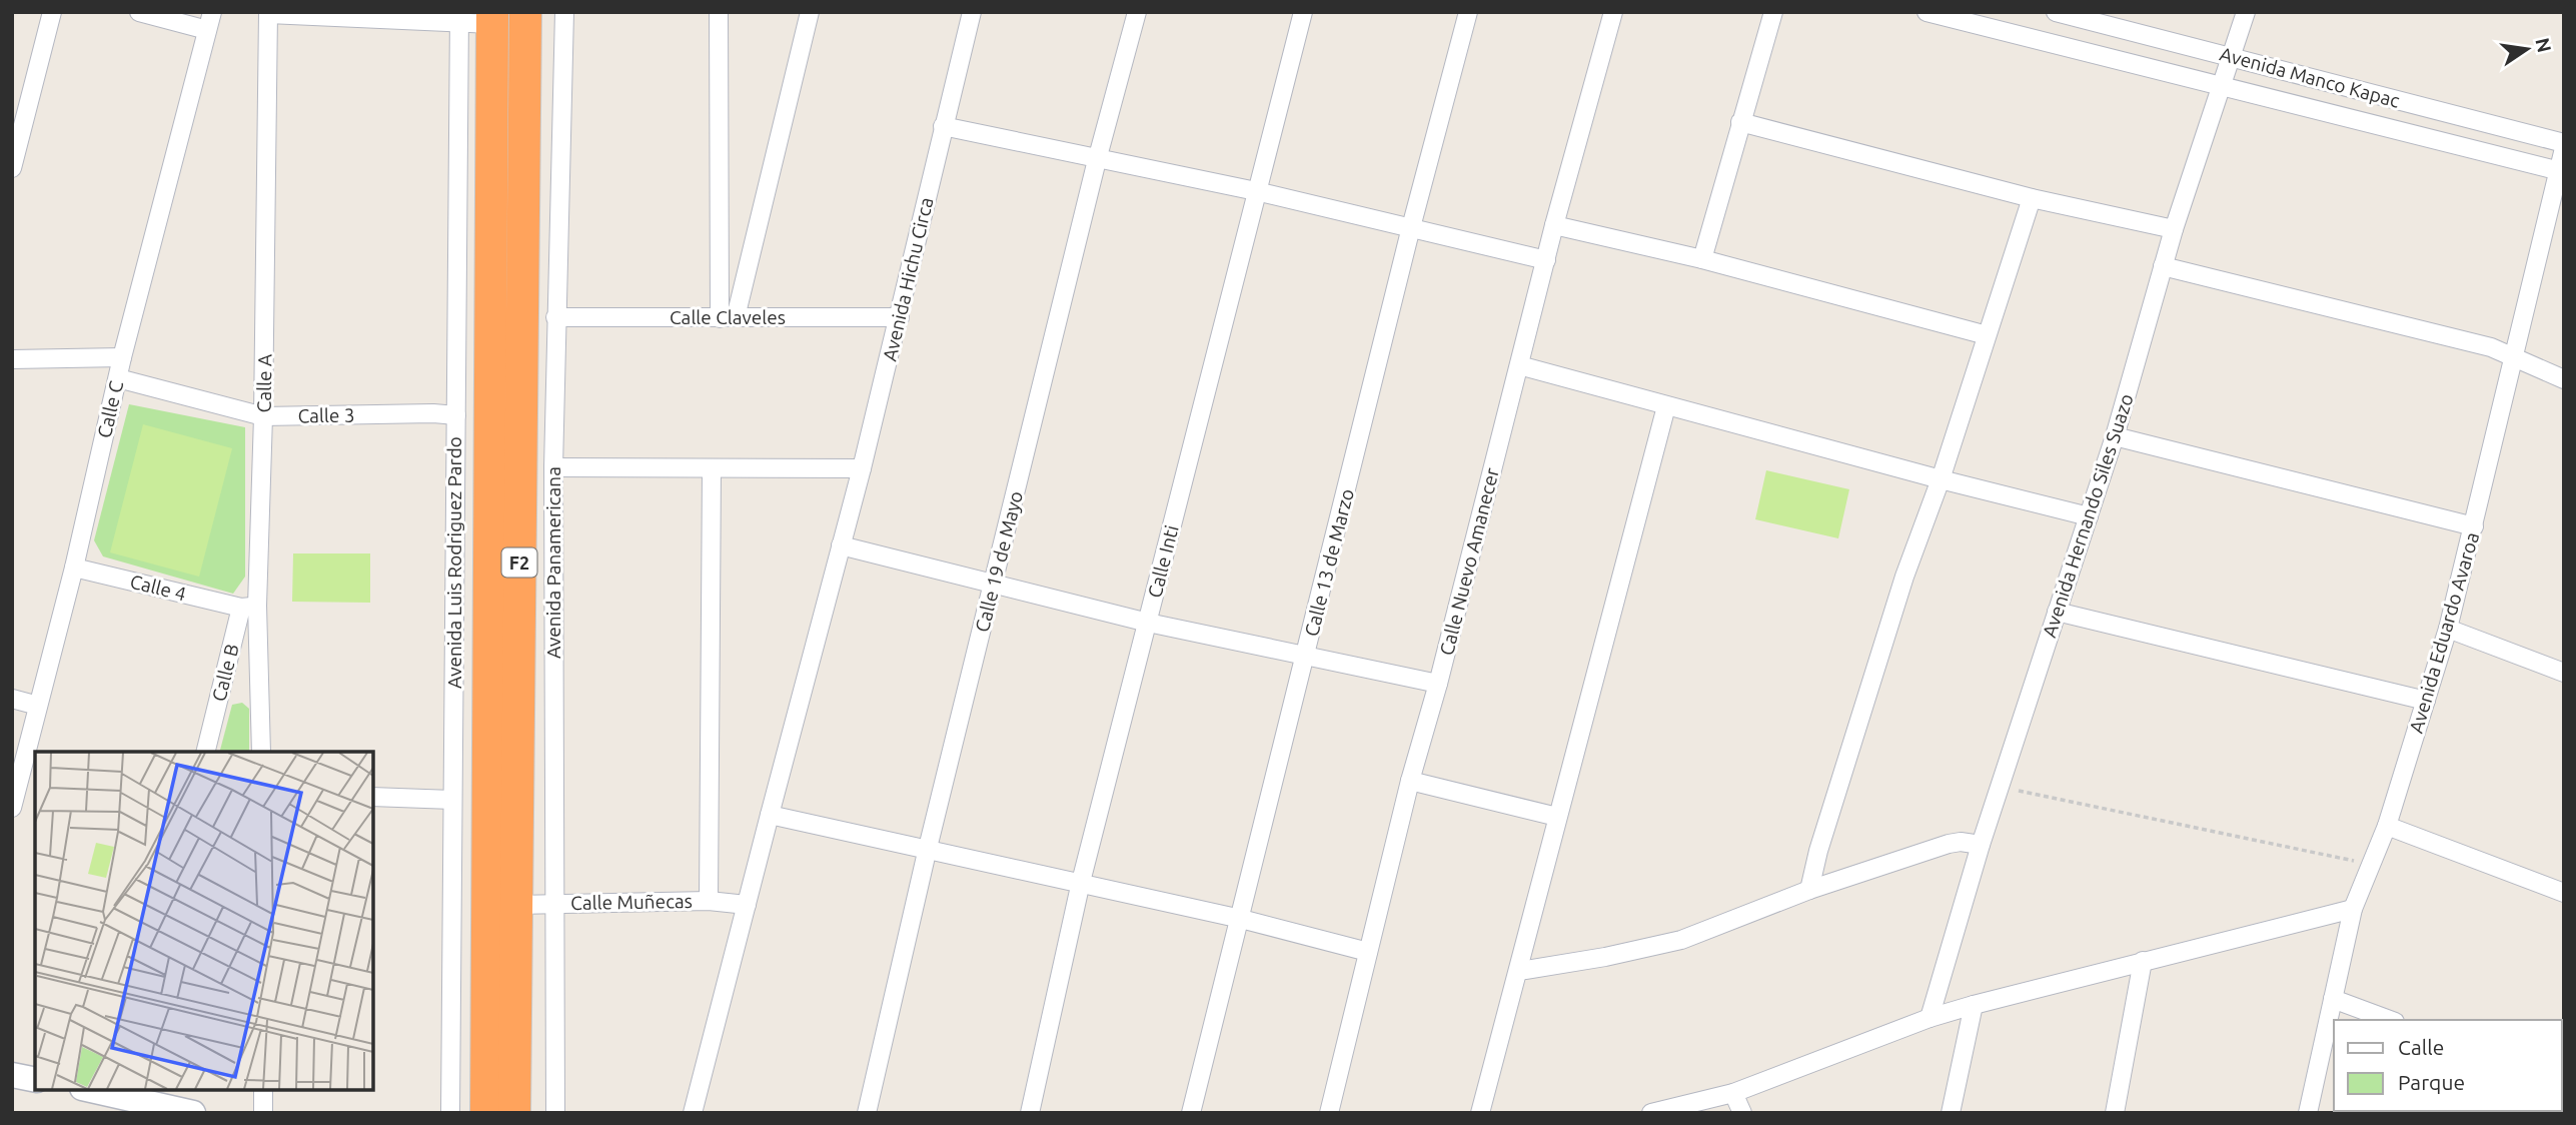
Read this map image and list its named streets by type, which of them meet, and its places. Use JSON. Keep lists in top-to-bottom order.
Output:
{
  "streets": {
    "highway": ["F2", "Avenida Panamericana"],
    "street": [
      "Avenida Manco Kapac",
      "Avenida Hichu Circa",
      "Calle Claveles",
      "Calle A",
      "Calle C",
      "Calle 3",
      "Avenida Hernando Siles Suazo",
      "Calle 19 de Mayo",
      "Calle Inti",
      "Calle Nuevo Amanecer",
      "Avenida Luis Rodriguez Pardo",
      "Calle 13 de Marzo",
      "Calle 4",
      "Avenida Eduardo Avaroa",
      "Calle B",
      "Calle Muñecas"
    ]
  },
  "crossings": [
    ["Avenida Manco Kapac", "Avenida Hernando Siles Suazo"],
    ["Avenida Manco Kapac", "Avenida Eduardo Avaroa"],
    ["Avenida Hichu Circa", "Calle Claveles"],
    ["Avenida Hichu Circa", "Calle Muñecas"],
    ["Calle Claveles", "Avenida Panamericana"],
    ["Calle A", "Calle 3"],
    ["Calle A", "Calle 4"],
    ["Calle A", "Calle B"],
    ["Calle C", "Calle 3"],
    ["Calle C", "Calle 4"],
    ["Calle 3", "Avenida Luis Rodriguez Pardo"],
    ["Avenida Panamericana", "Calle Muñecas"],
    ["Calle 4", "Calle B"]
  ],
  "legend": ["Calle", "Parque"],
  "north": "right"
}
